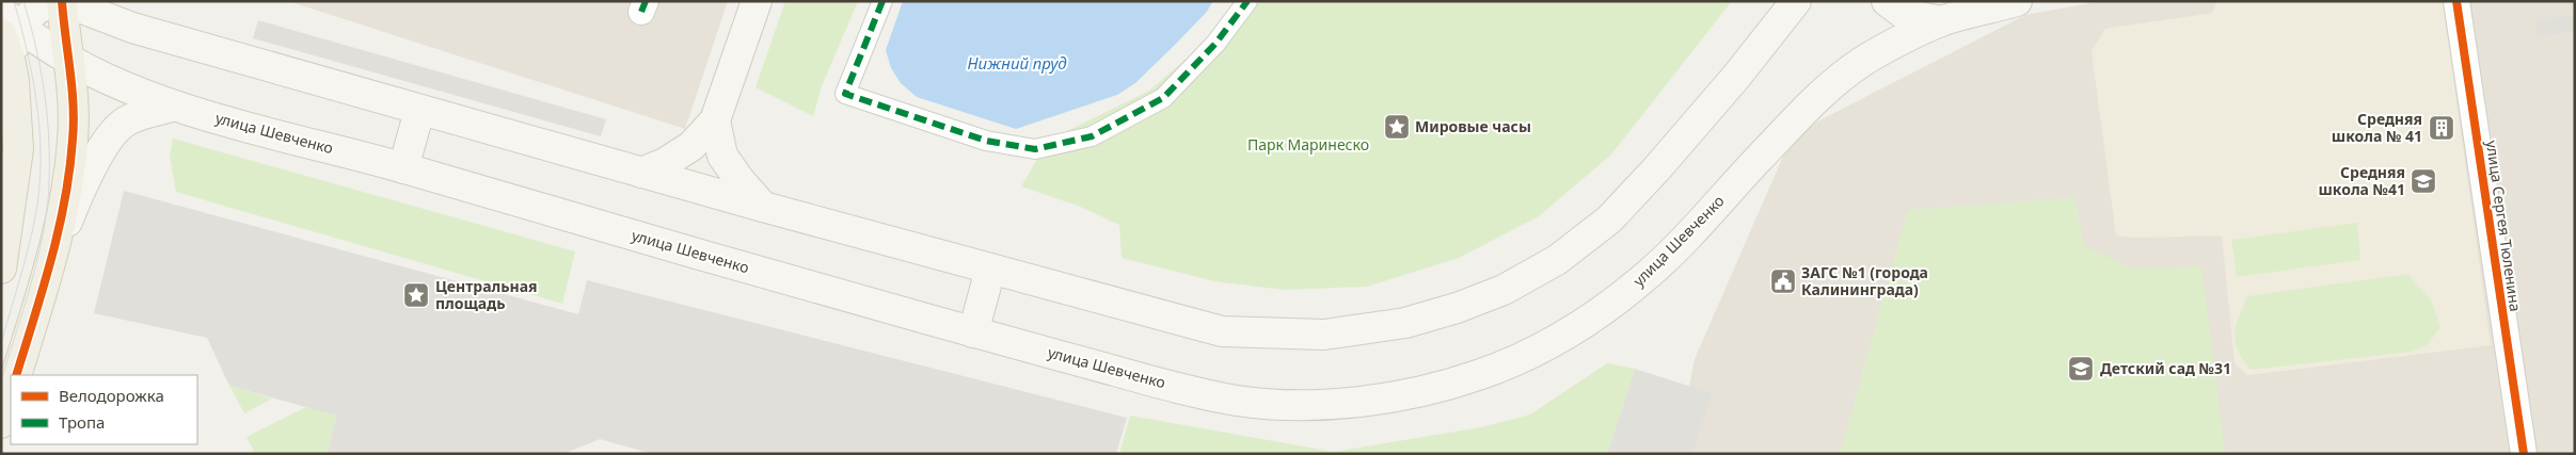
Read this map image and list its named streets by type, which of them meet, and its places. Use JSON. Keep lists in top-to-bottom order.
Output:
{
  "streets": {
    "main road": ["улица Шевченко"],
    "street": ["улица Сергея Тюленина"]
  },
  "water": ["Нижний пруд"],
  "parks": ["Парк Маринеско"],
  "places": {
    "place": ["Мировые часы", "Центральная площадь"],
    "building": ["Средняя школа № 41"],
    "school or university": ["Средняя школа №41", "Детский сад №31"],
    "public building": ["ЗАГС №1 (города Калининграда)"]
  },
  "legend": ["Велодорожка", "Тропа"]
}
